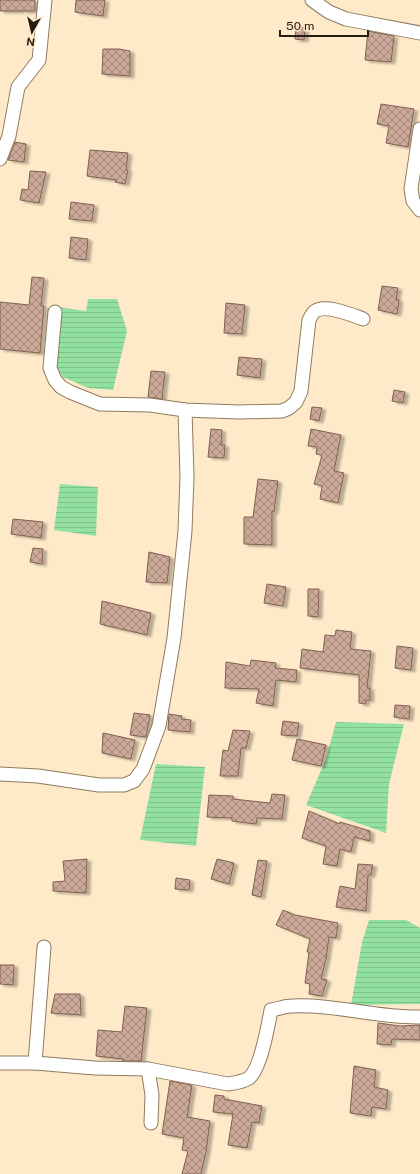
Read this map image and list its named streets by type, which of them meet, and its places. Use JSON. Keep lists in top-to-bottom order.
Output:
{
  "scale_bar": "50 m",
  "north": "bottom"
}
